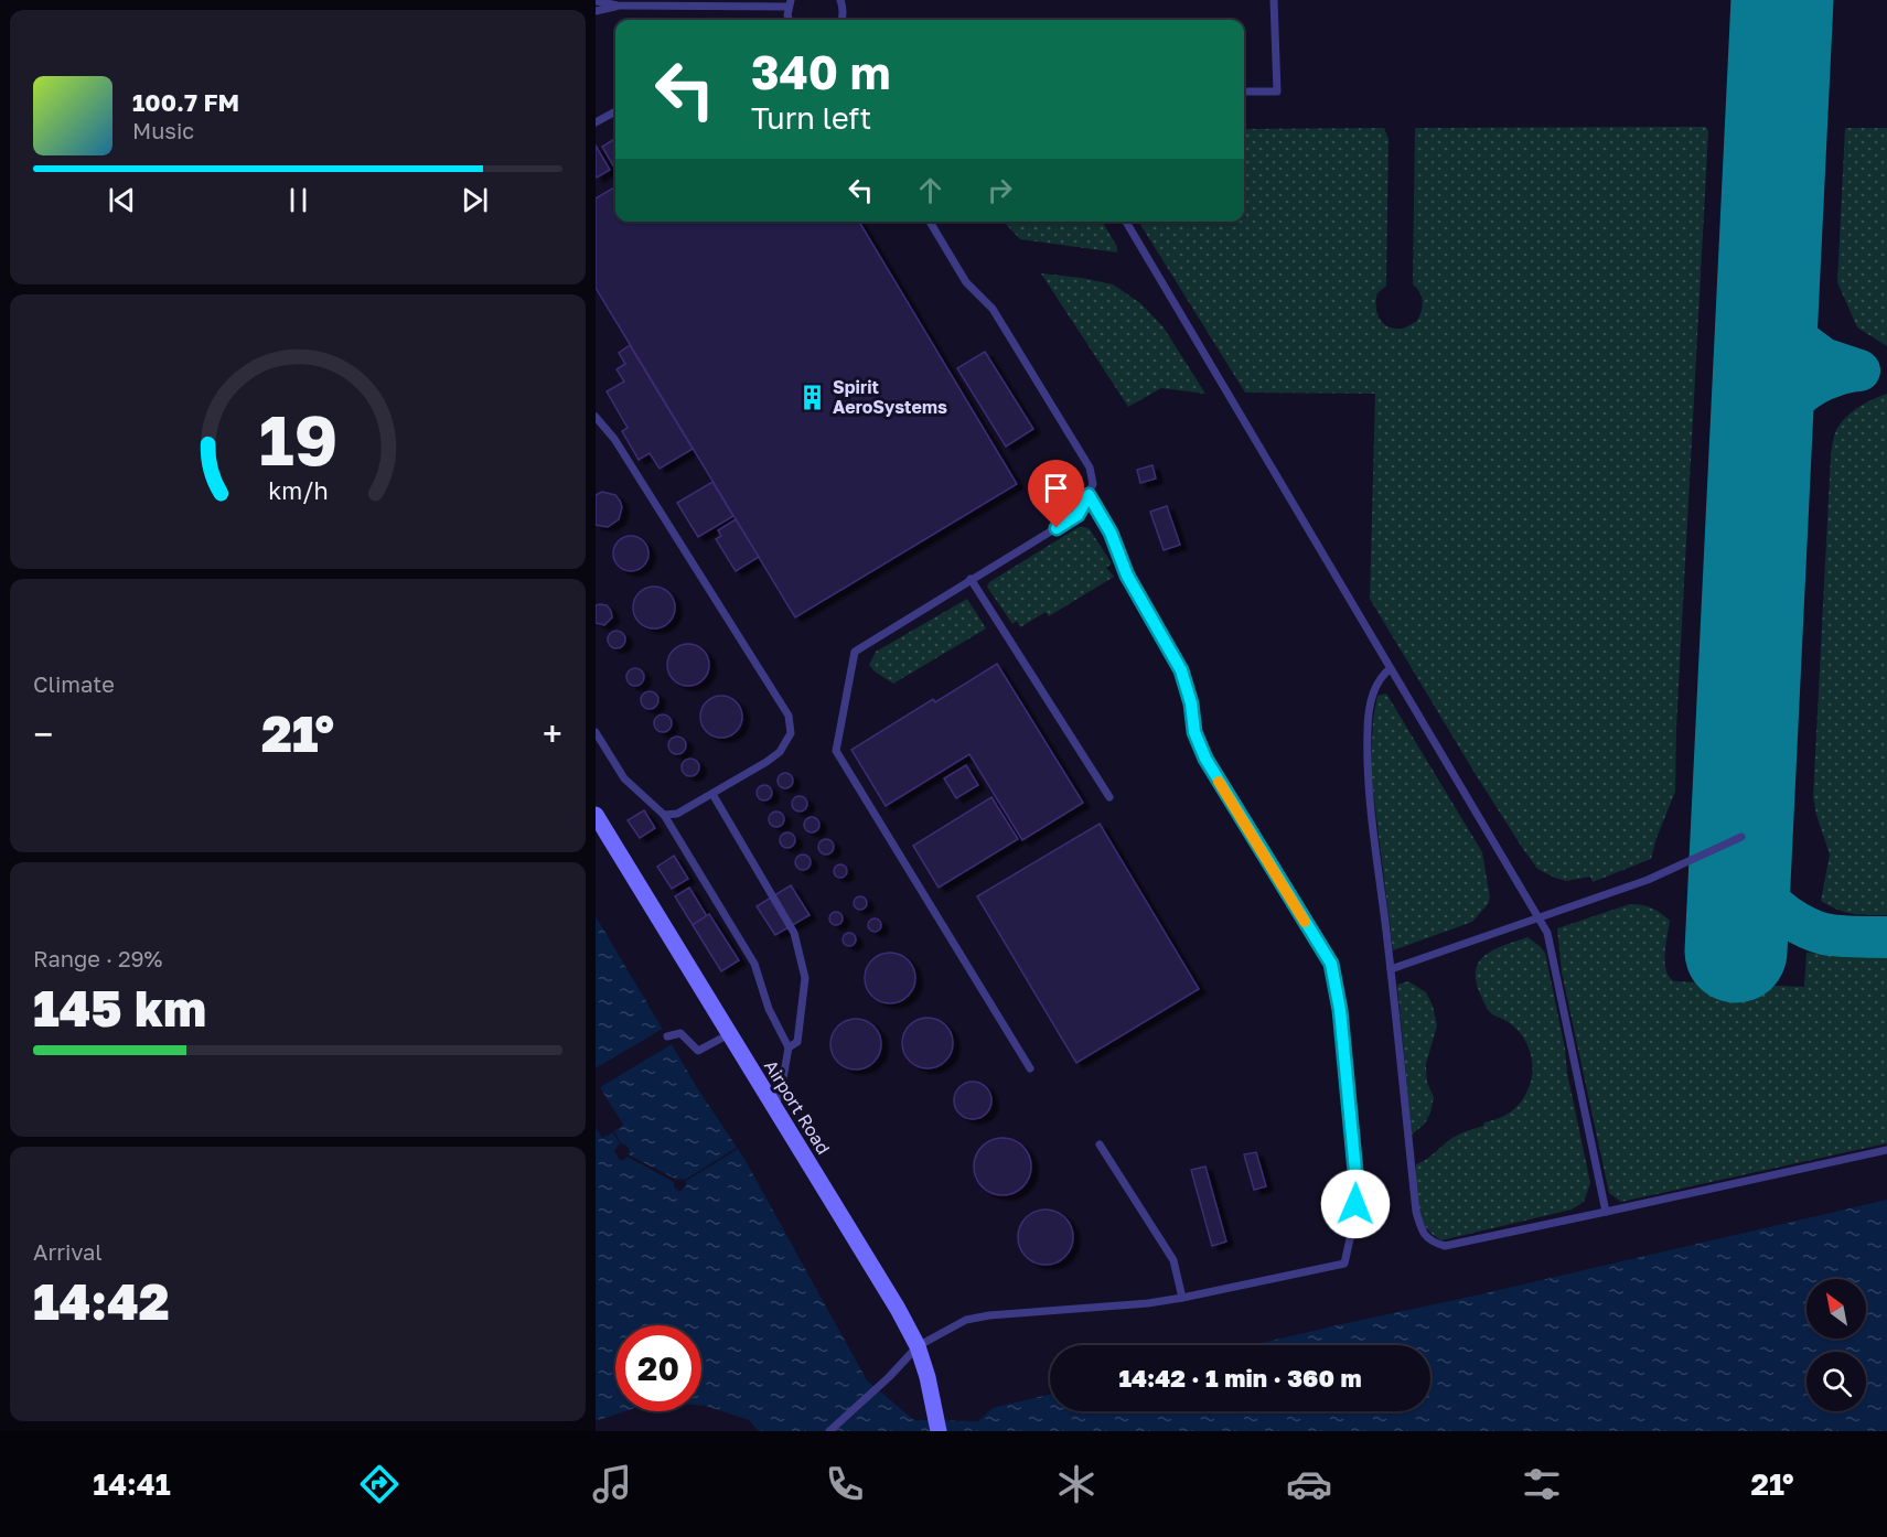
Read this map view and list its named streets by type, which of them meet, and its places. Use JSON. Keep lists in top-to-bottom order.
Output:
{
  "streets": {
    "street": ["Airport Road"]
  },
  "places": {
    "building": ["Spirit AeroSystems"]
  },
  "north": "top left",
  "page": {
    "turn": ["340 m", "Turn left"],
    "song": ["100.7 FM", "Music"],
    "tile": [
      "Climate",
      ["Range · 29%", "145 km"],
      ["Arrival", "14:42"]
    ],
    "heat": ["−", "21°", "+"],
    "limit": "20",
    "trip": "14:42 · 1 min · 360 m",
    "tabs": ["14:41", "21°"],
    "gauge": ["19", "km/h"]
  }
}
